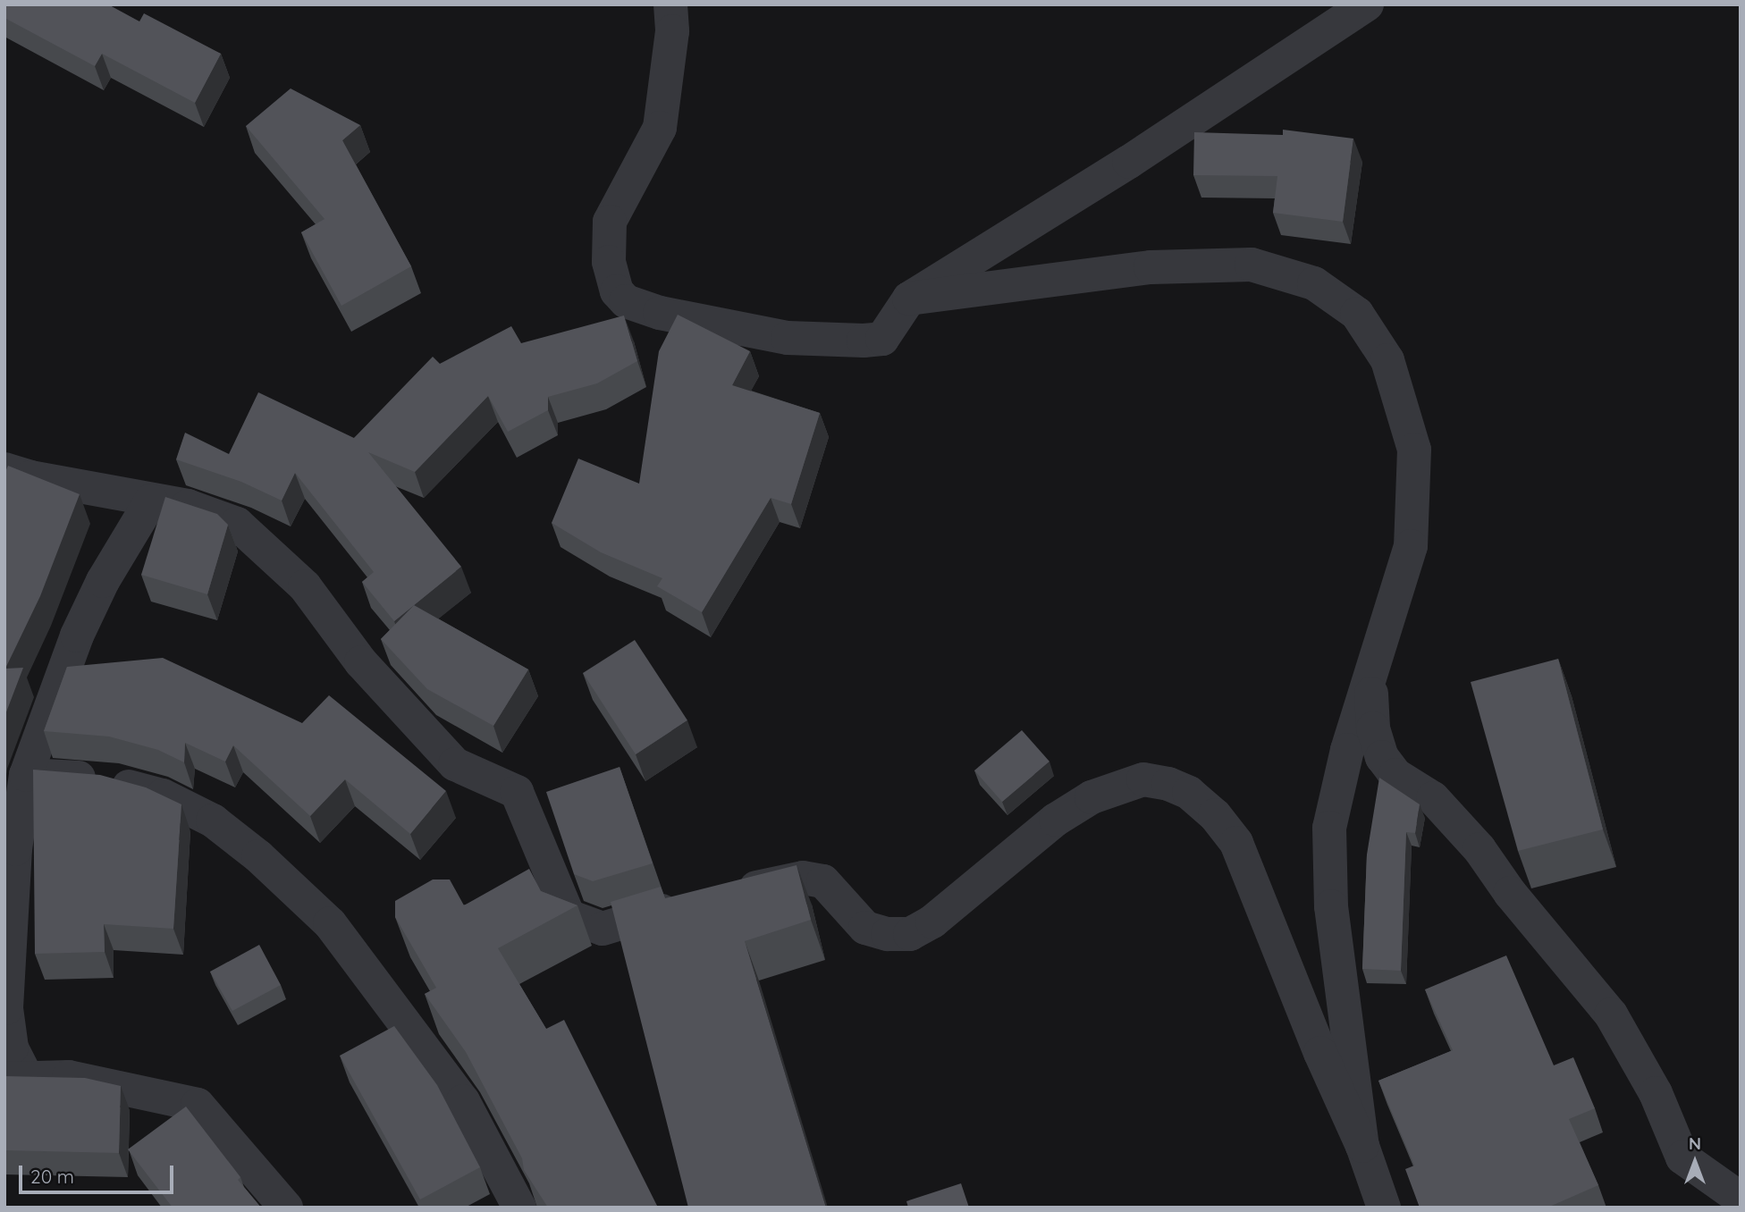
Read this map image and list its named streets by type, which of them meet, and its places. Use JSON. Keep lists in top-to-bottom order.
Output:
{
  "scale_bar": "20 m",
  "north": "top"
}
